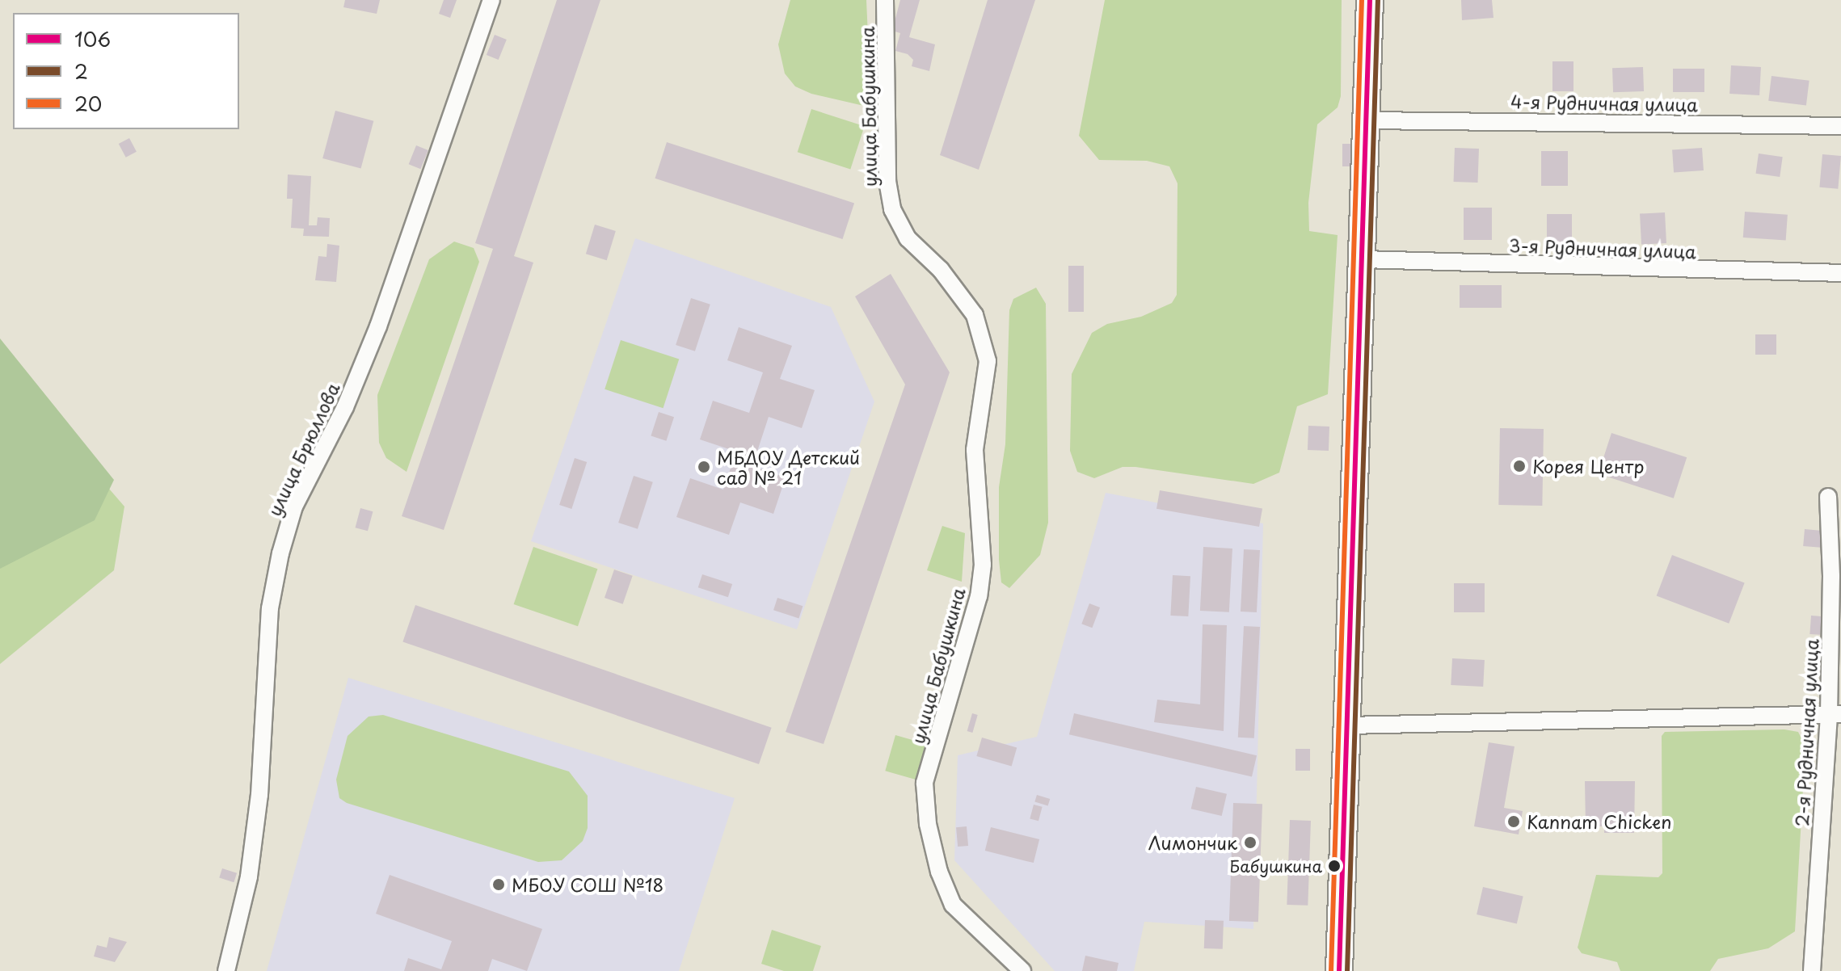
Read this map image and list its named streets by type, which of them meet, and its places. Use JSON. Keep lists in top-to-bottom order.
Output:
{
  "streets": {
    "street": [
      "4-я Рудничная улица",
      "улица Бабушкина",
      "3-я Рудничная улица",
      "улица Брюллова",
      "2-я Рудничная улица"
    ]
  },
  "places": [
    "Корея Центр",
    "МБДОУ Детский сад № 21",
    "Kannam Chicken",
    "Лимончик",
    "Бабушкина",
    "МБОУ СОШ №18"
  ],
  "lines": ["transit line 106", "transit line 2", "transit line 20"],
  "legend": ["106", "2", "20"]
}
